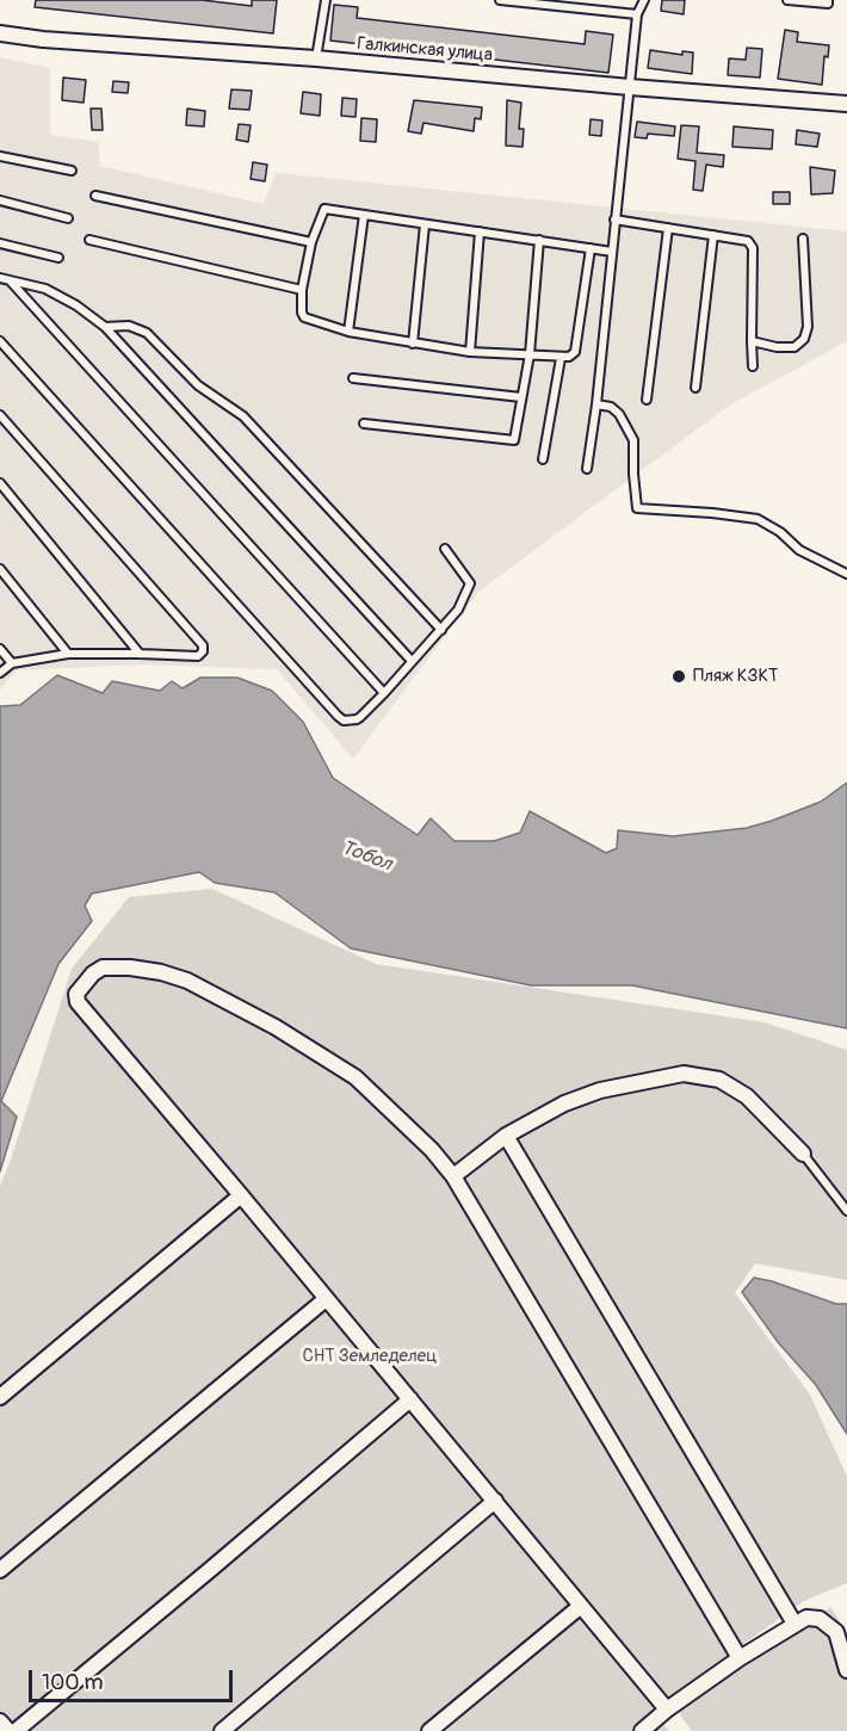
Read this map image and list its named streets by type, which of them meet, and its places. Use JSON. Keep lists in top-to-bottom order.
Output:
{
  "streets": {
    "street": ["Галкинская улица"]
  },
  "water": ["Тобол"],
  "parks": ["СНТ Земледелец"],
  "places": ["Пляж КЗКТ"],
  "scale_bar": "100 m"
}
